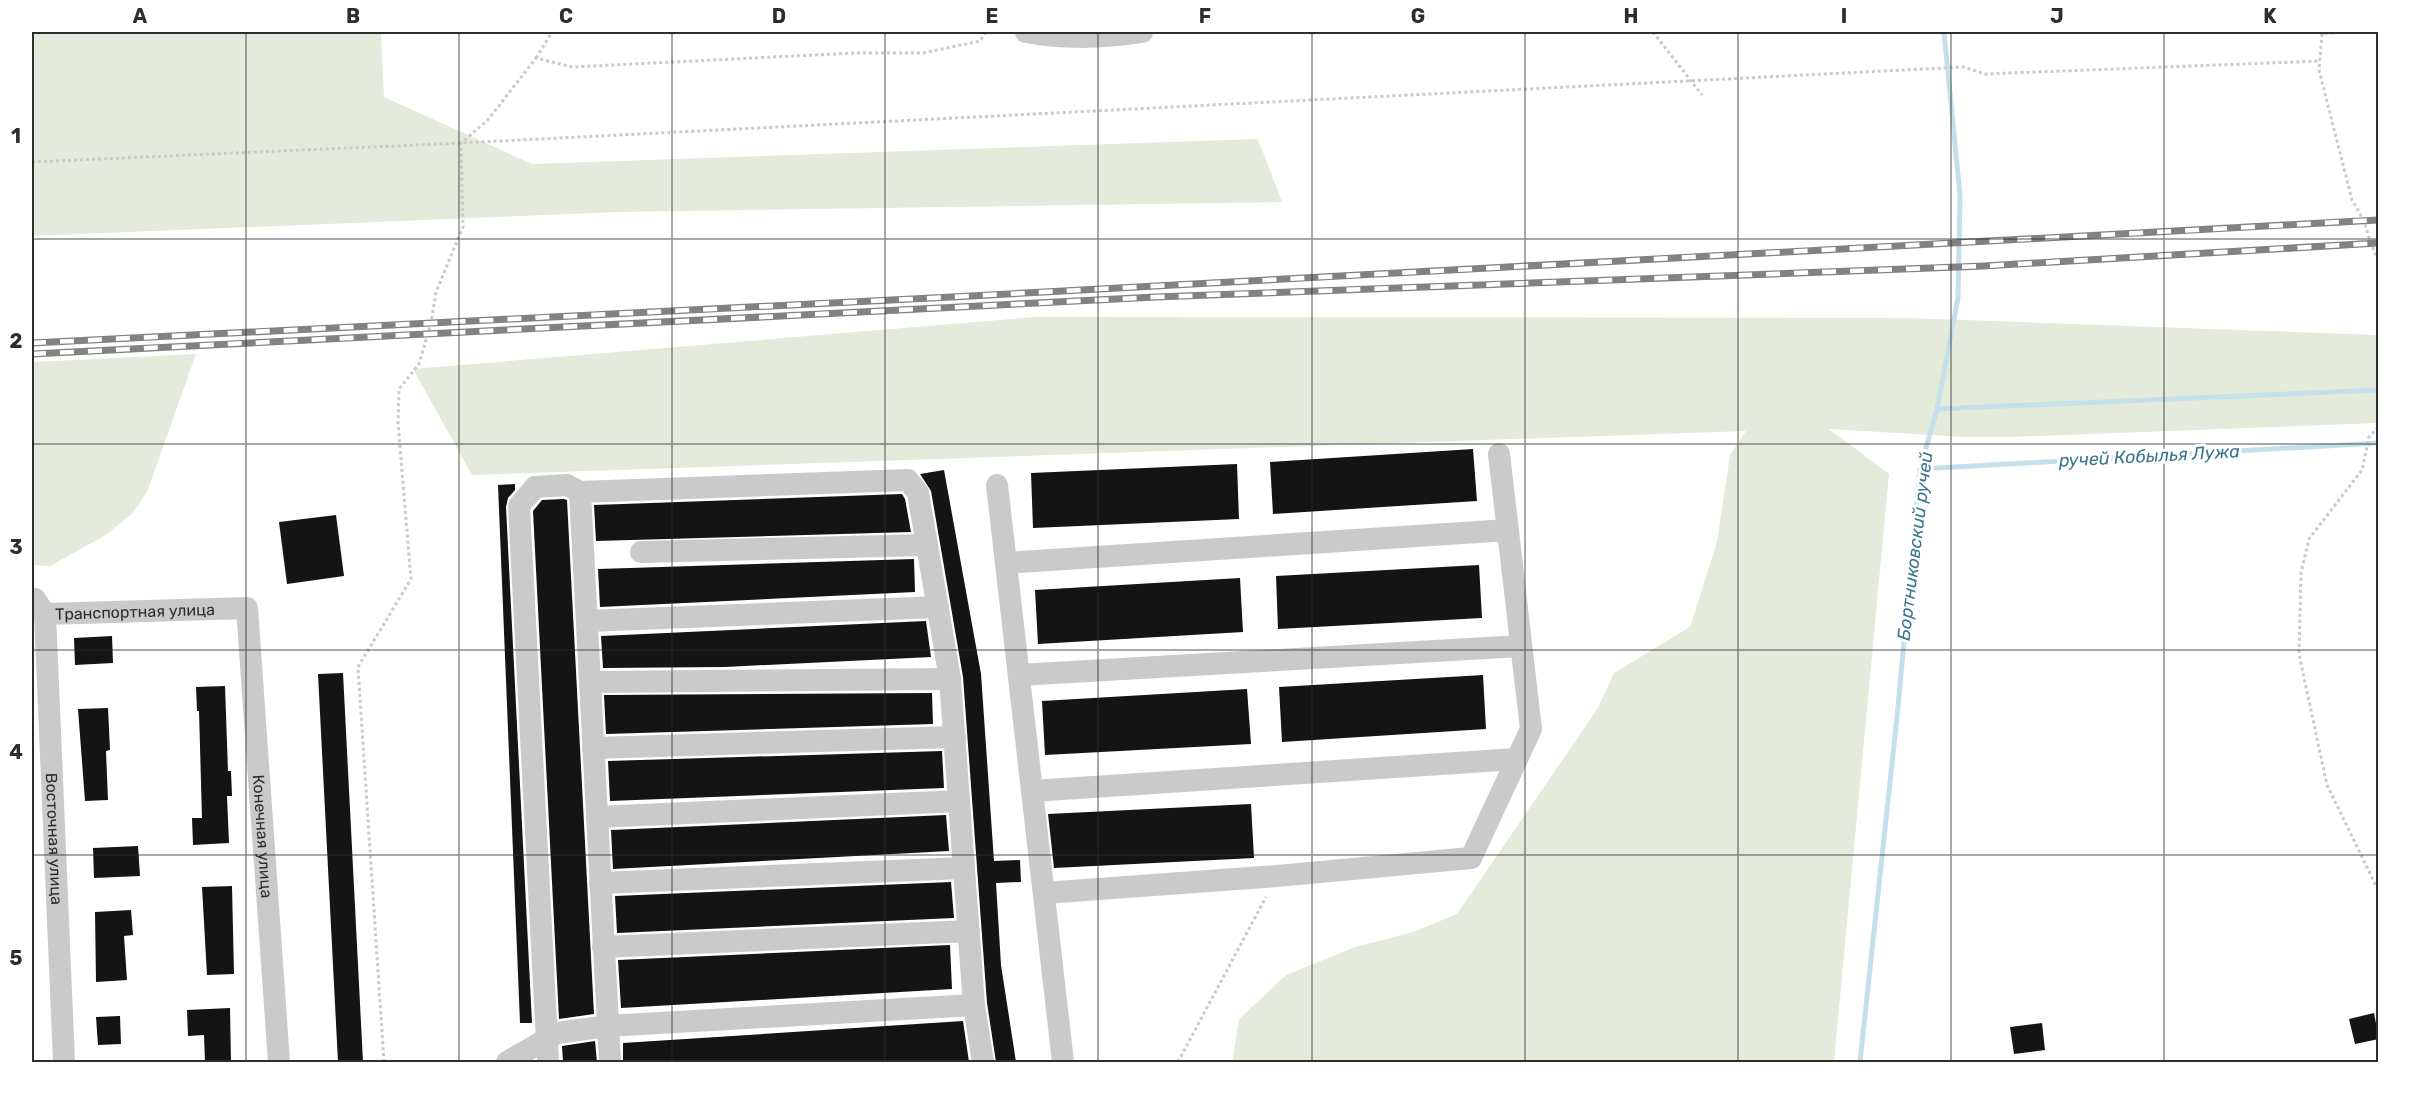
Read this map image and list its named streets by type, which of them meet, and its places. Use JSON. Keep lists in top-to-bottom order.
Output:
{
  "streets": {
    "street": ["Транспортная улица", "Конечная улица", "Восточная улица"]
  },
  "crossings": [
    ["Транспортная улица", "Конечная улица"],
    ["Транспортная улица", "Восточная улица"]
  ],
  "water": ["ручей Кобылья Лужа", "Бортниковский ручей"],
  "grid": {
    "columns": [
      "A",
      "B",
      "C",
      "D",
      "E",
      "F",
      "G",
      "H",
      "I",
      "J",
      "K"
    ],
    "rows": [
      "1",
      "2",
      "3",
      "4",
      "5"
    ]
  }
}
